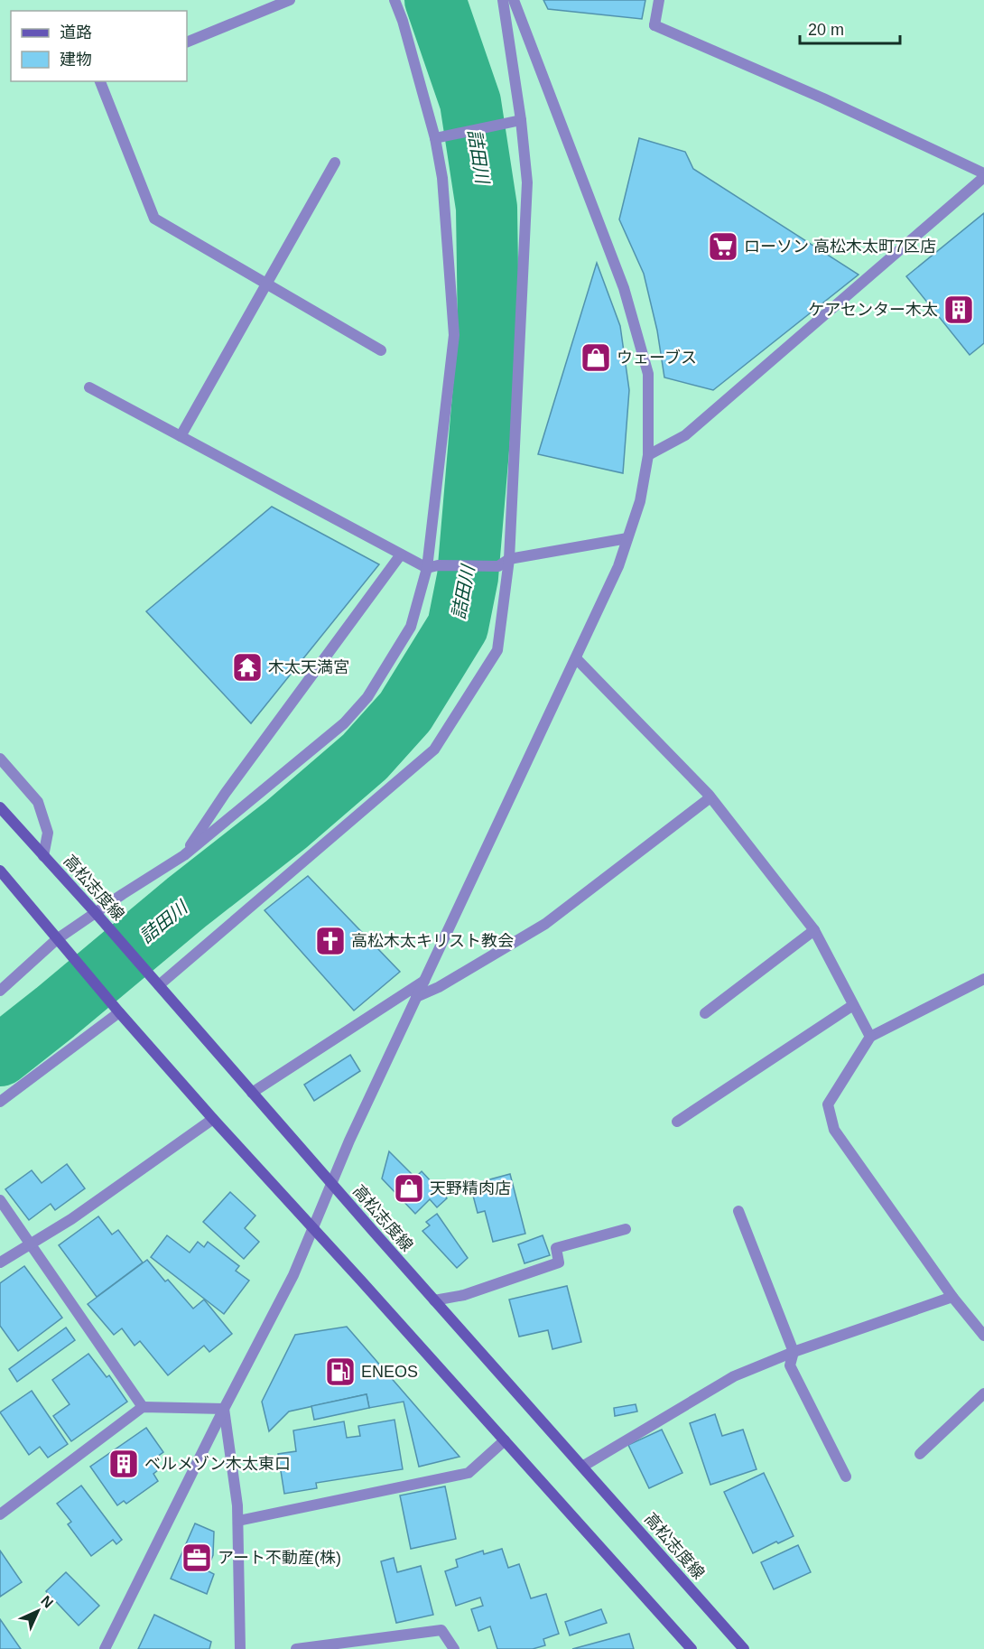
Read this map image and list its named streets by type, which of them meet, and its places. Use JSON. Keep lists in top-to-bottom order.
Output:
{
  "streets": {
    "main road": ["高松志度線"]
  },
  "water": ["詰田川"],
  "places": {
    "supermarket": ["ローソン 高松木太町7区店"],
    "building": ["ケアセンター木太", "ベルメゾン木太東口"],
    "shop": ["ウェーブス", "天野精肉店"],
    "temple": ["木太天満宮"],
    "church": ["高松木太キリスト教会"],
    "fuel station": ["ENEOS"],
    "office": ["アート不動産(株)"]
  },
  "legend": ["道路", "建物"],
  "scale_bar": "20 m",
  "north": "top right"
}
